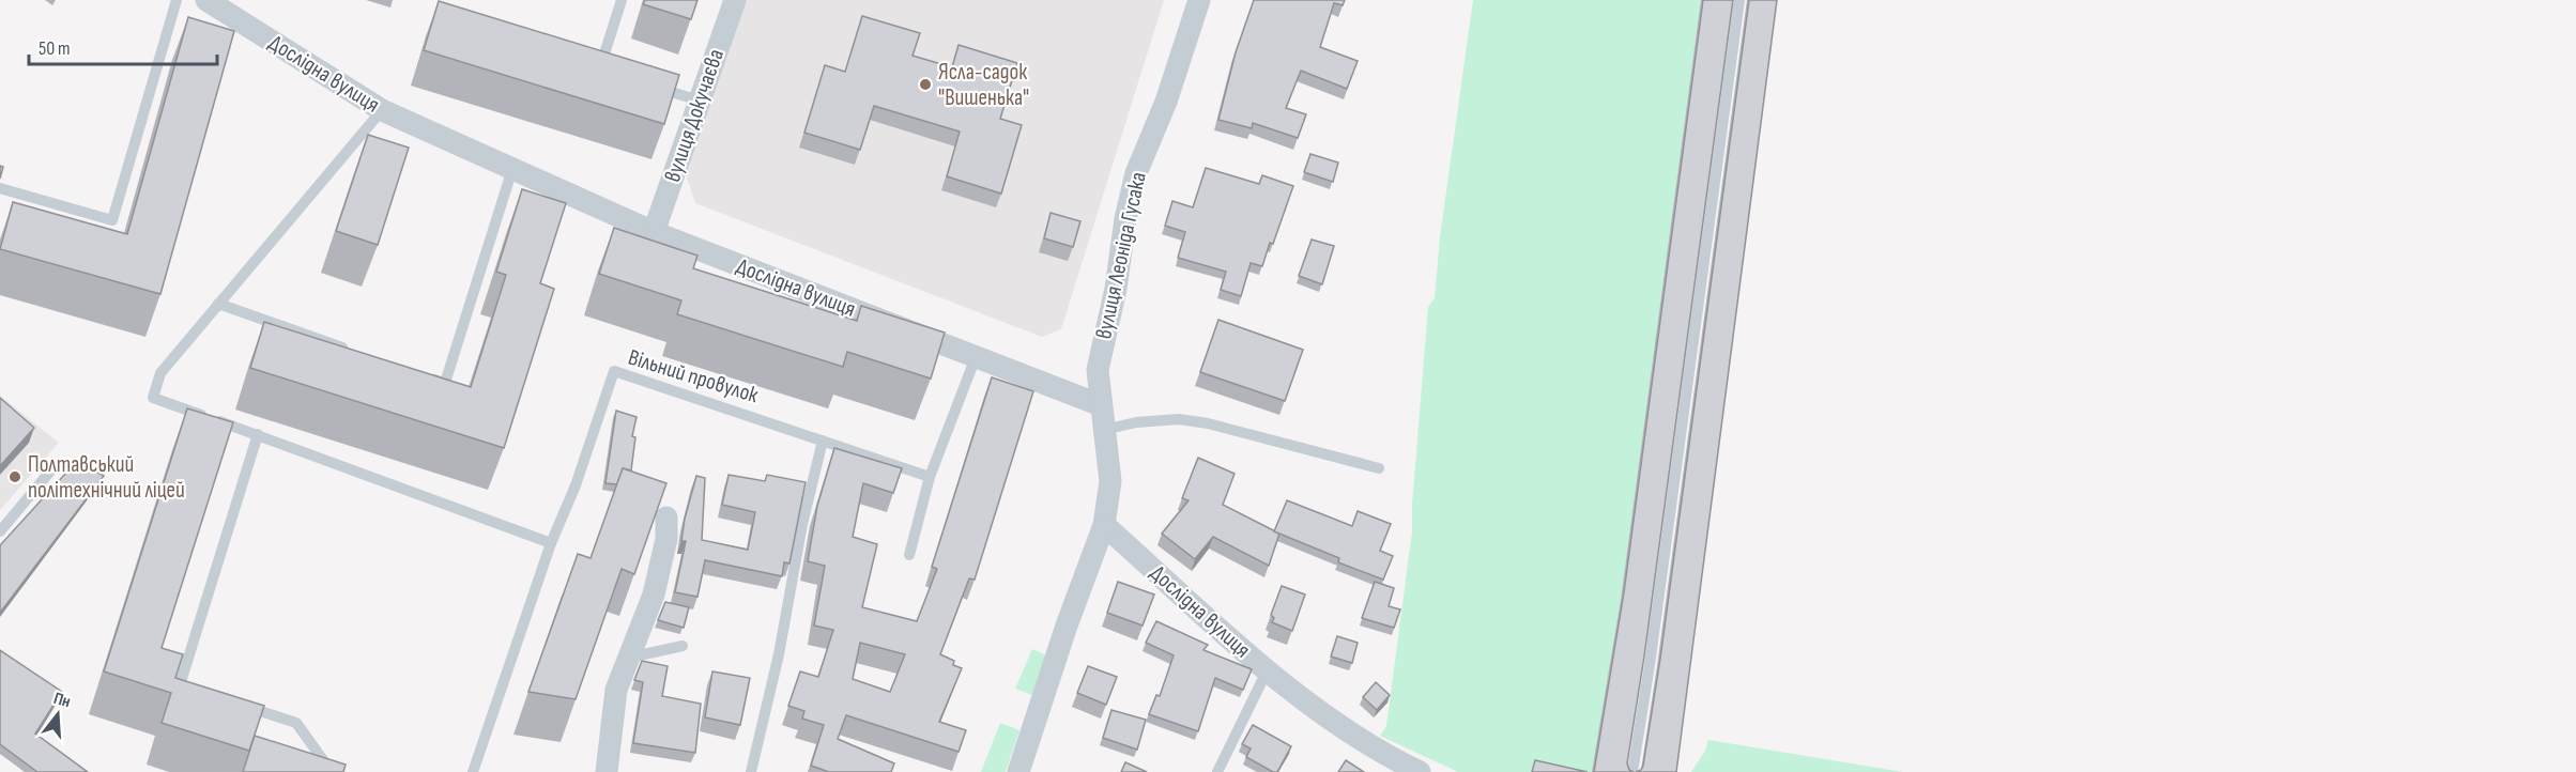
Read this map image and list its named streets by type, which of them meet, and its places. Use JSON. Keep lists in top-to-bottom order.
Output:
{
  "streets": {
    "street": ["Дослідна вулиця", "вулиця Докучаєва", "вулиця Леоніда Гусака"],
    "lane": ["Вільний провулок"]
  },
  "crossings": [
    ["Дослідна вулиця", "вулиця Докучаєва"],
    ["Дослідна вулиця", "вулиця Леоніда Гусака"]
  ],
  "places": ["Ясла-садок \"Вишенька\"", "Полтавський політехнічний ліцей"],
  "scale_bar": "50 m",
  "north": "top"
}
